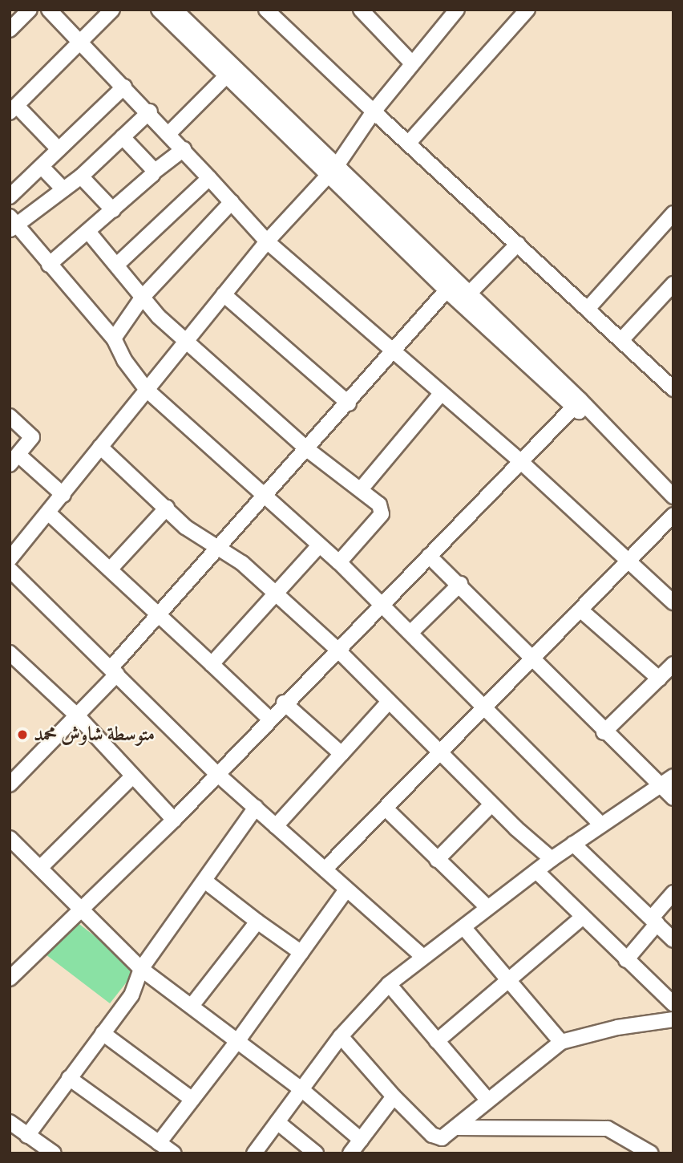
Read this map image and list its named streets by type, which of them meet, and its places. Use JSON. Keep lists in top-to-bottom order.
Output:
{
  "places": ["متوسطة شاوش محمد"]
}
